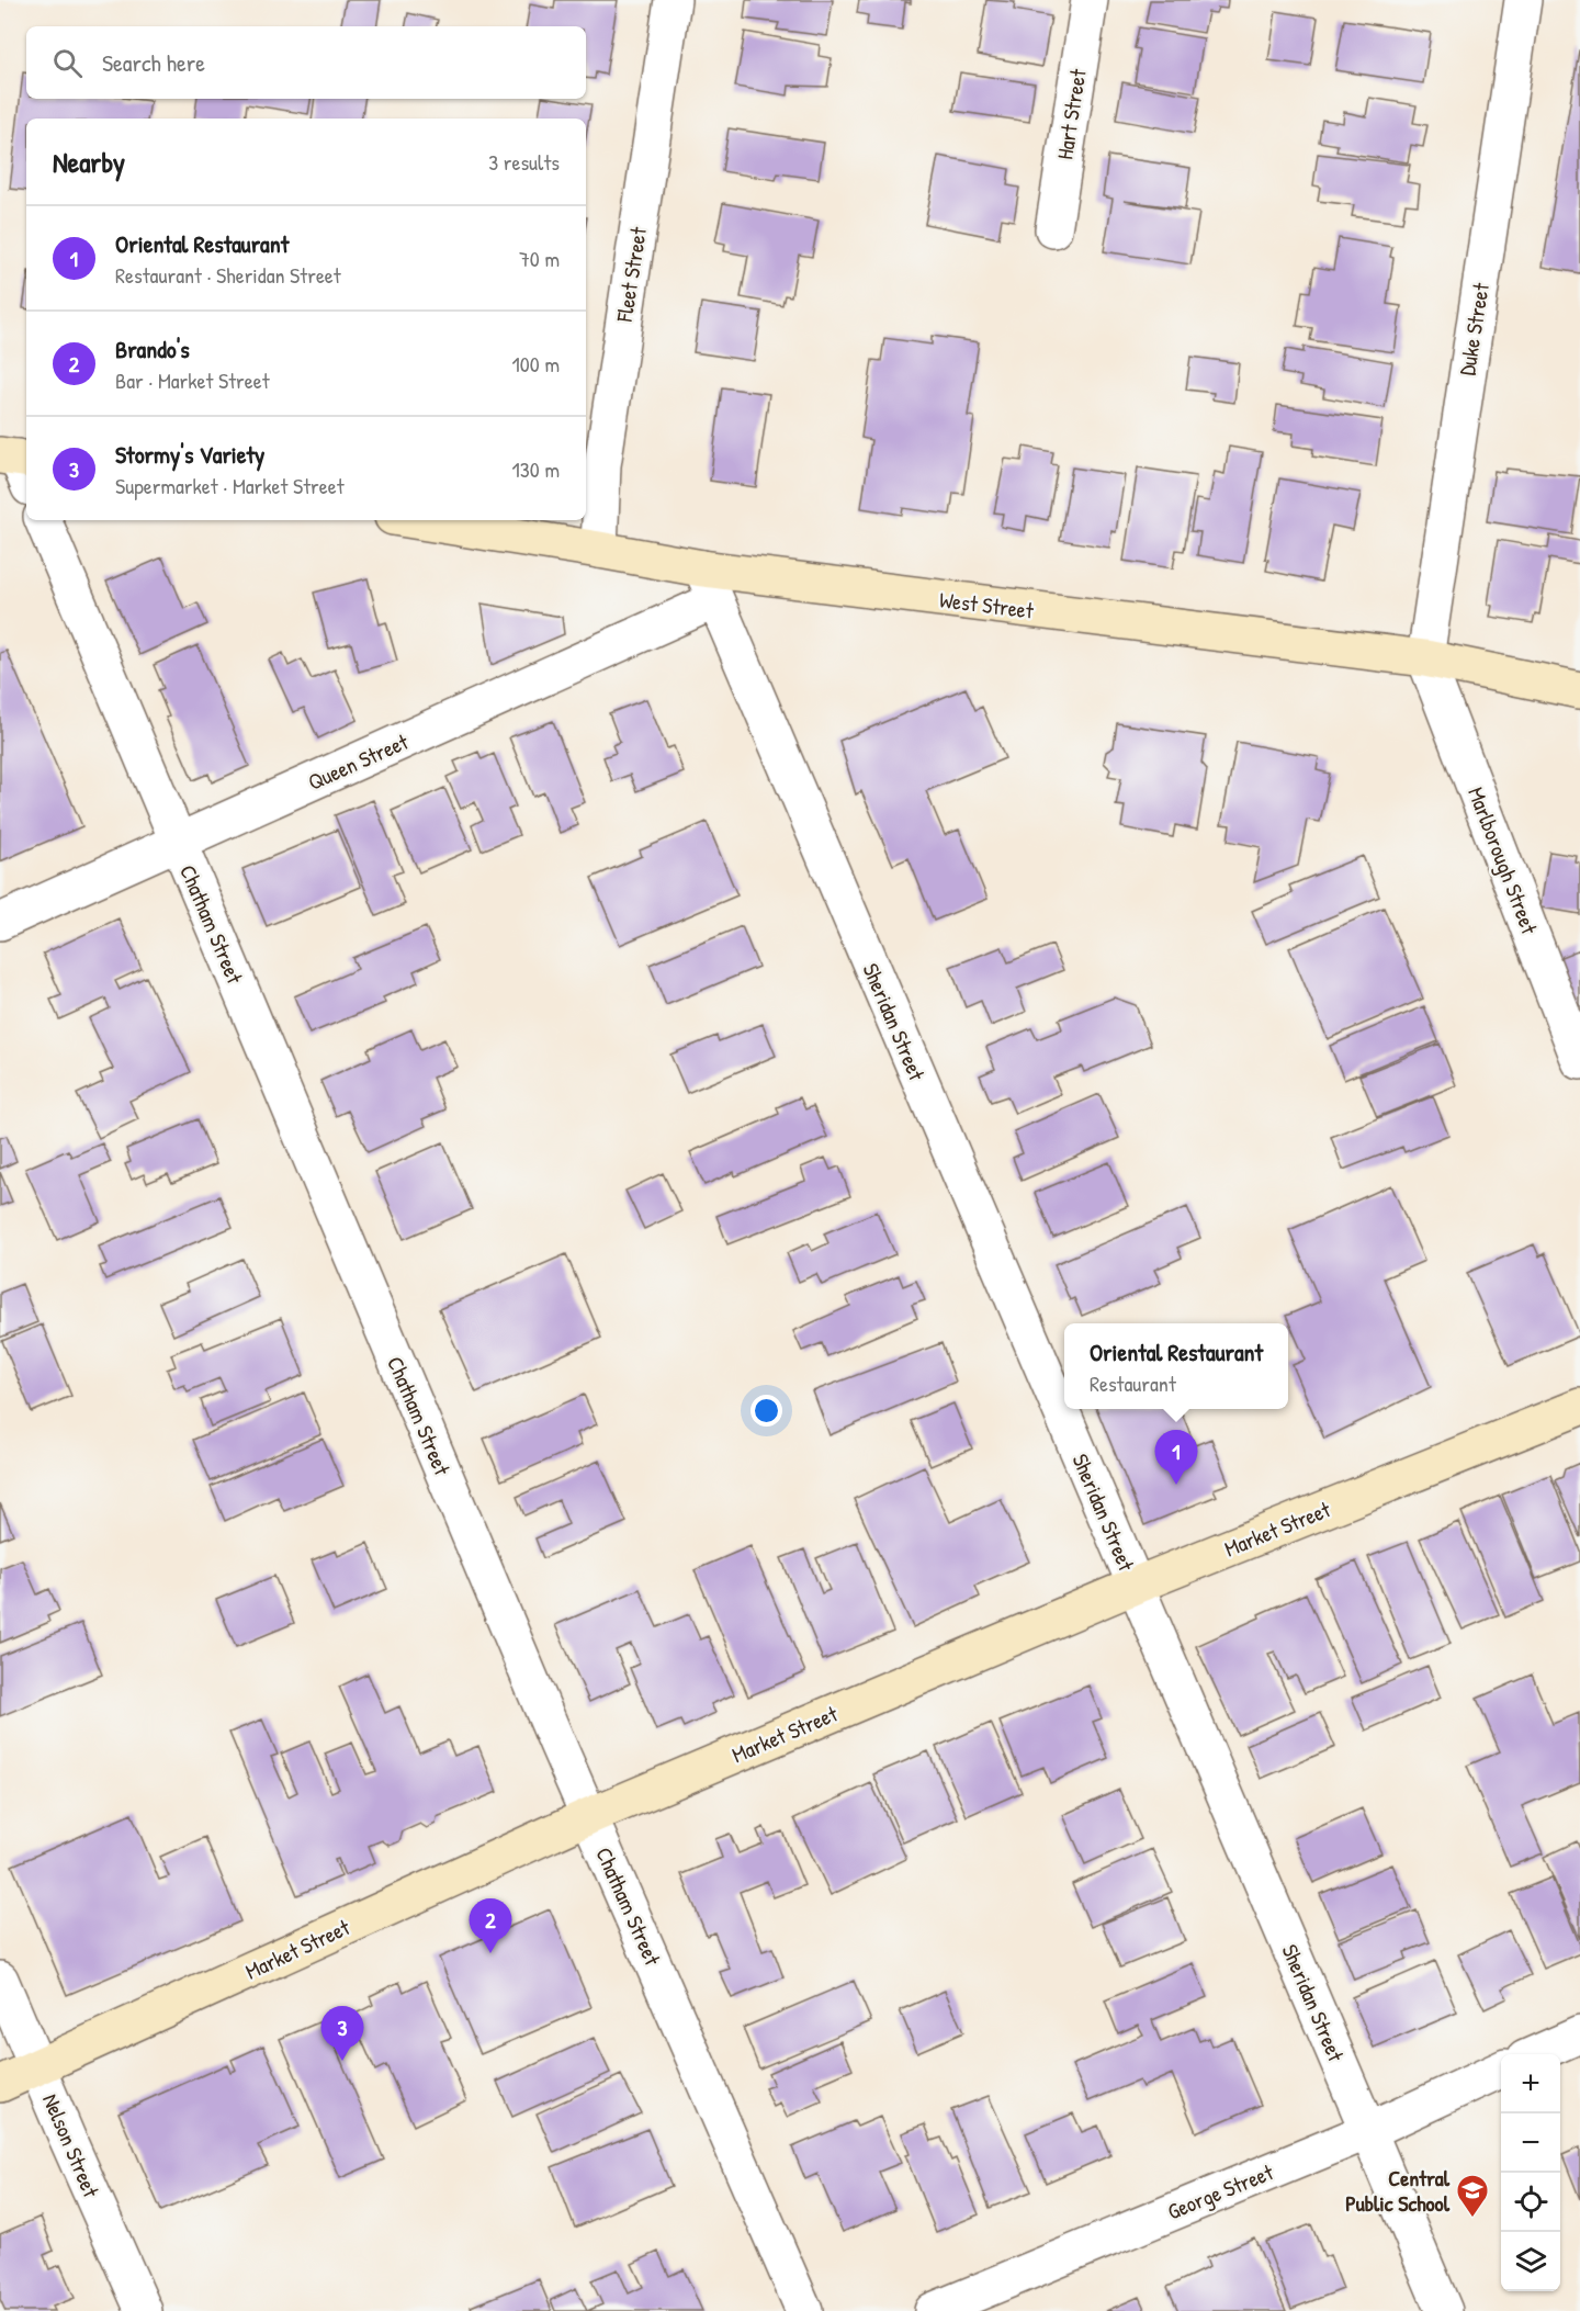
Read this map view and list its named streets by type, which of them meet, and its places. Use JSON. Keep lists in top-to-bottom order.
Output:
{
  "streets": {
    "main road": ["West Street", "Market Street"],
    "street": [
      "Hart Street",
      "Fleet Street",
      "Duke Street",
      "Queen Street",
      "Marlborough Street",
      "Chatham Street",
      "Sheridan Street",
      "Nelson Street",
      "George Street"
    ]
  },
  "crossings": [
    ["Fleet Street", "West Street"],
    ["Duke Street", "West Street"],
    ["Duke Street", "Marlborough Street"],
    ["West Street", "Queen Street"],
    ["West Street", "Marlborough Street"],
    ["West Street", "Sheridan Street"],
    ["Queen Street", "Chatham Street"],
    ["Queen Street", "Sheridan Street"],
    ["Chatham Street", "Market Street"],
    ["Sheridan Street", "Market Street"],
    ["Sheridan Street", "George Street"],
    ["Market Street", "Nelson Street"]
  ],
  "places": {
    "school or university": ["Central Public School"]
  },
  "page": {
    "search": "Search here",
    "heading": ["Nearby", "3 results"],
    "list": [
      {
        "mark": "1",
        "name": "Oriental Restaurant",
        "note": "Restaurant · Sheridan Street",
        "value": "70 m"
      },
      {
        "mark": "2",
        "name": "Brando's",
        "note": "Bar · Market Street",
        "value": "100 m"
      },
      {
        "mark": "3",
        "name": "Stormy's Variety",
        "note": "Supermarket · Market Street",
        "value": "130 m"
      }
    ],
    "popup": ["Oriental Restaurant", "Restaurant"],
    "pins": ["1", "2", "3"],
    "map_buttons": ["+", "−"]
  }
}
